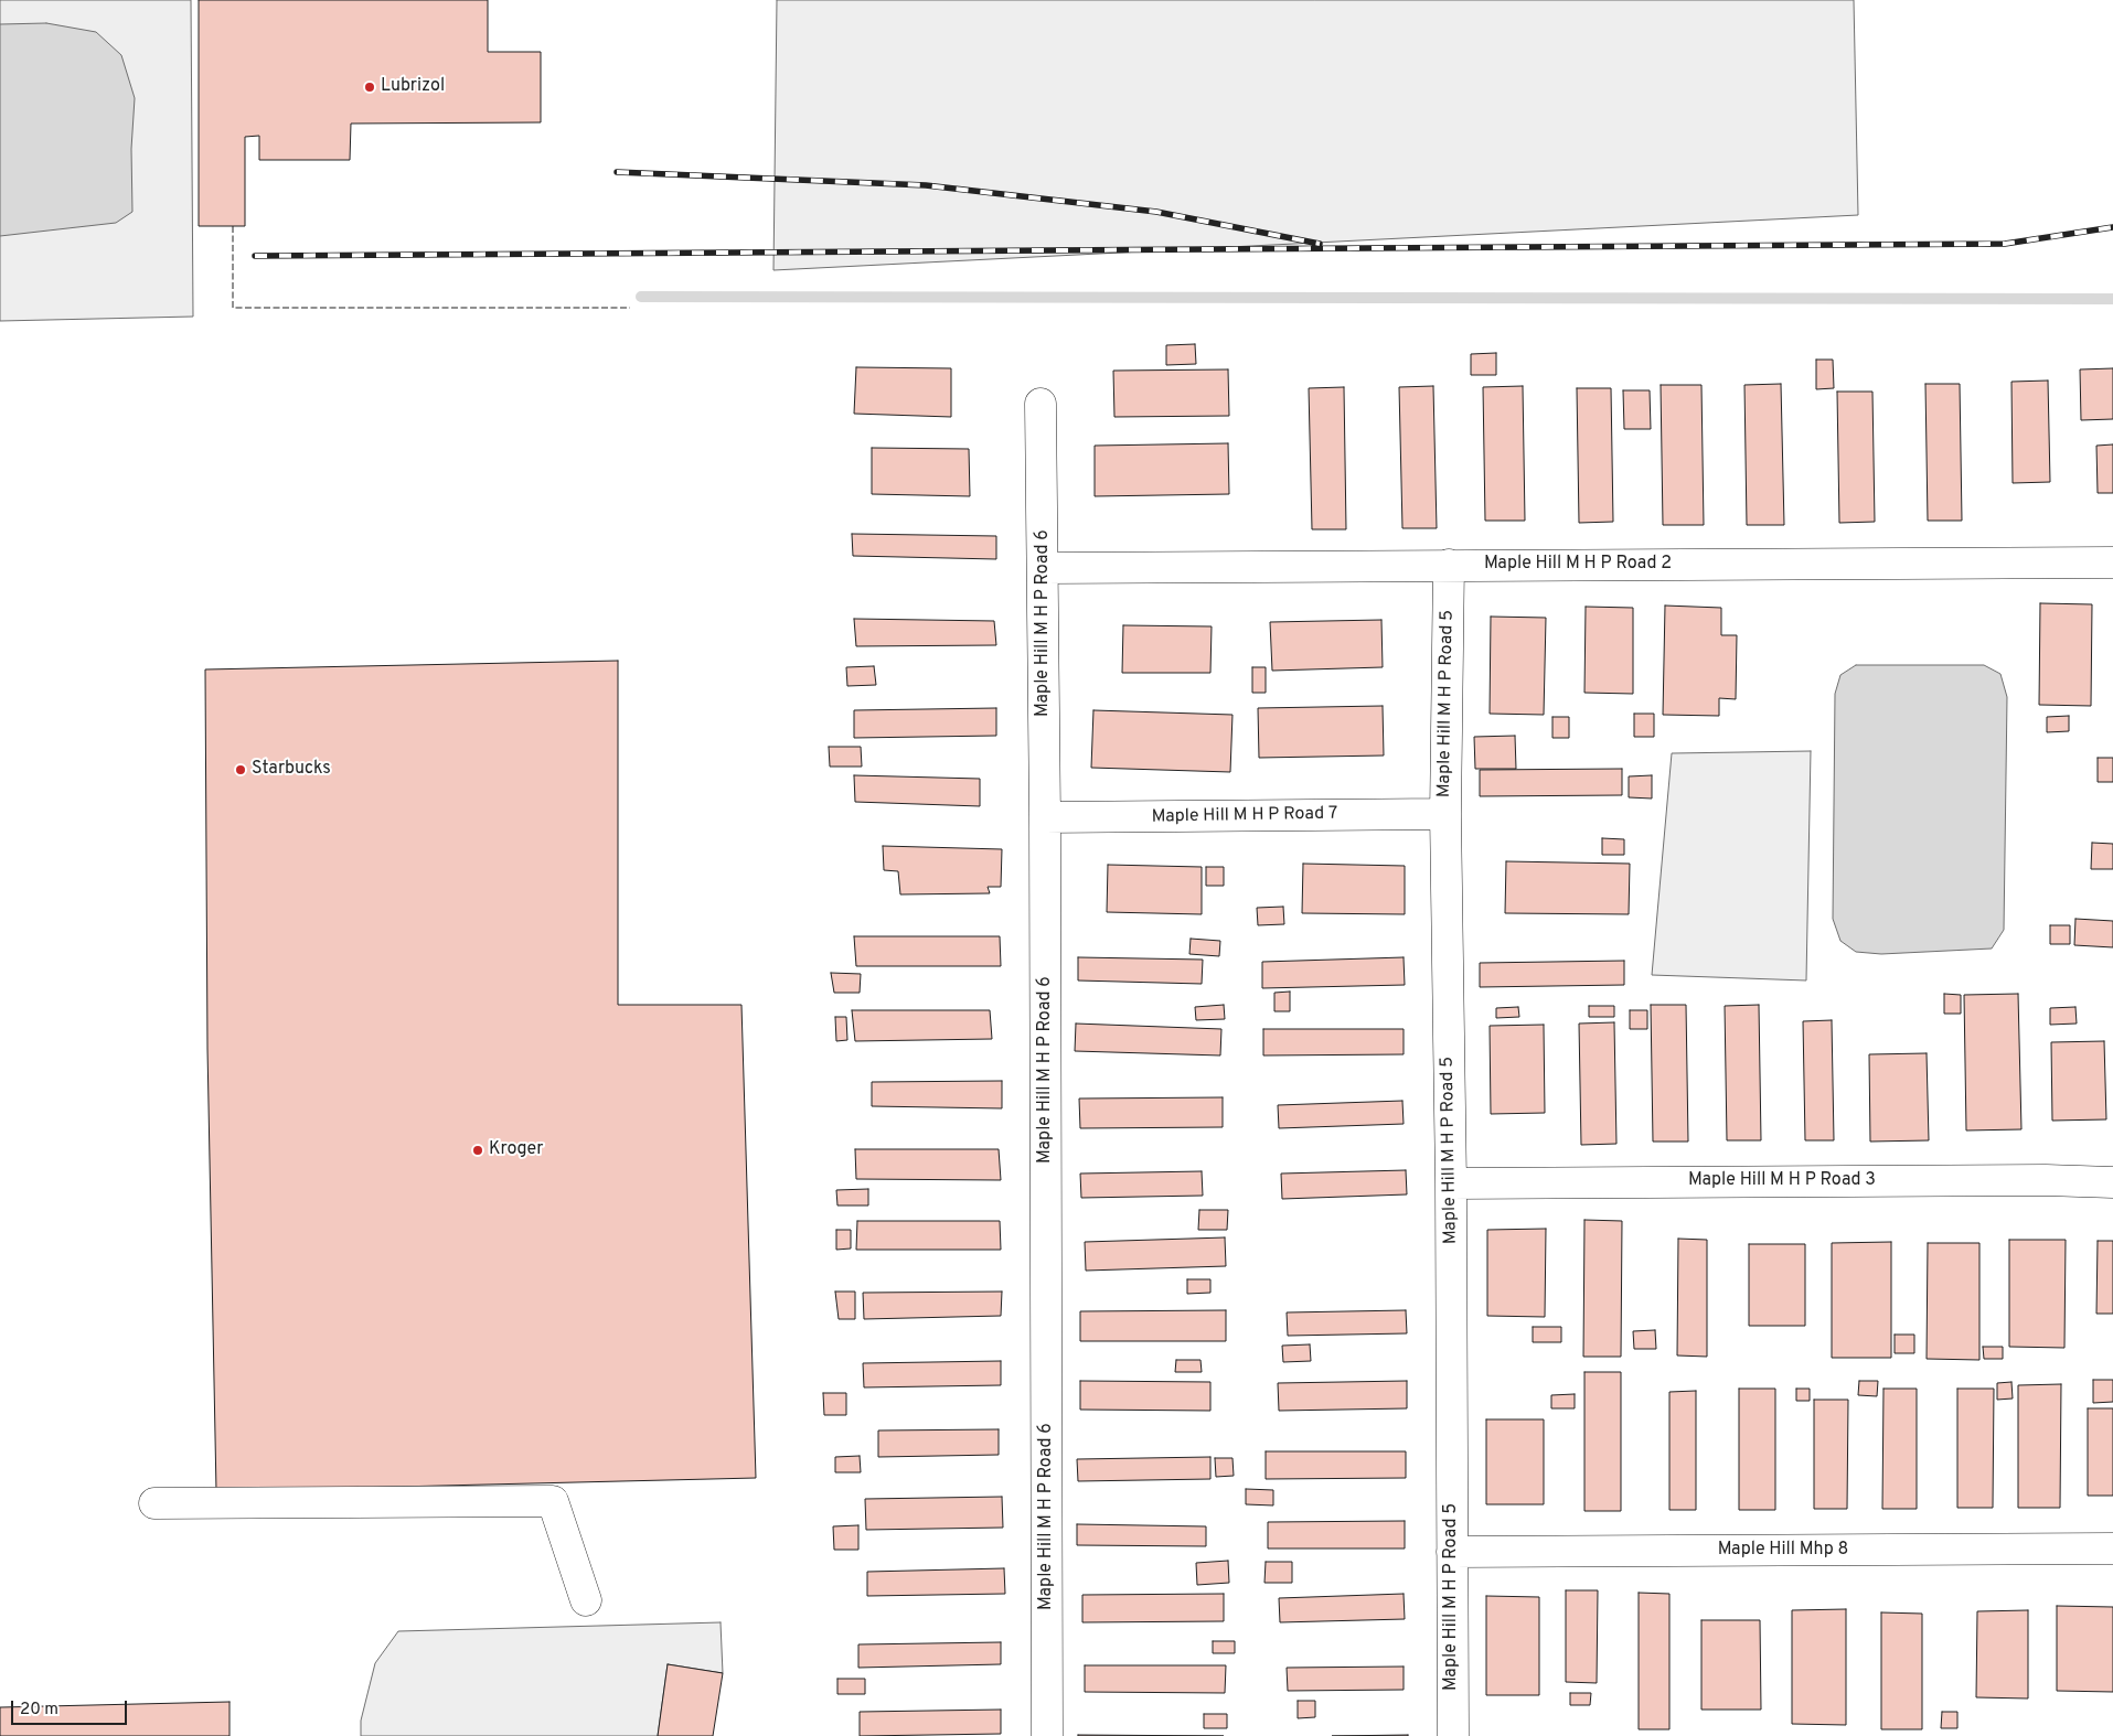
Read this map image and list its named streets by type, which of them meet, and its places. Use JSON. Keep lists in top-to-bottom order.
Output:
{
  "streets": {
    "street": [
      "Maple Hill M H P Road 2",
      "Maple Hill M H P Road 6",
      "Maple Hill M H P Road 5",
      "Maple Hill M H P Road 7",
      "Maple Hill M H P Road 3",
      "Maple Hill Mhp 8"
    ]
  },
  "crossings": [
    ["Maple Hill M H P Road 2", "Maple Hill M H P Road 6"],
    ["Maple Hill M H P Road 2", "Maple Hill M H P Road 5"],
    ["Maple Hill M H P Road 6", "Maple Hill M H P Road 7"],
    ["Maple Hill M H P Road 5", "Maple Hill M H P Road 7"],
    ["Maple Hill M H P Road 5", "Maple Hill M H P Road 3"],
    ["Maple Hill M H P Road 5", "Maple Hill Mhp 8"]
  ],
  "places": ["Lubrizol", "Starbucks", "Kroger"],
  "scale_bar": "20 m"
}
